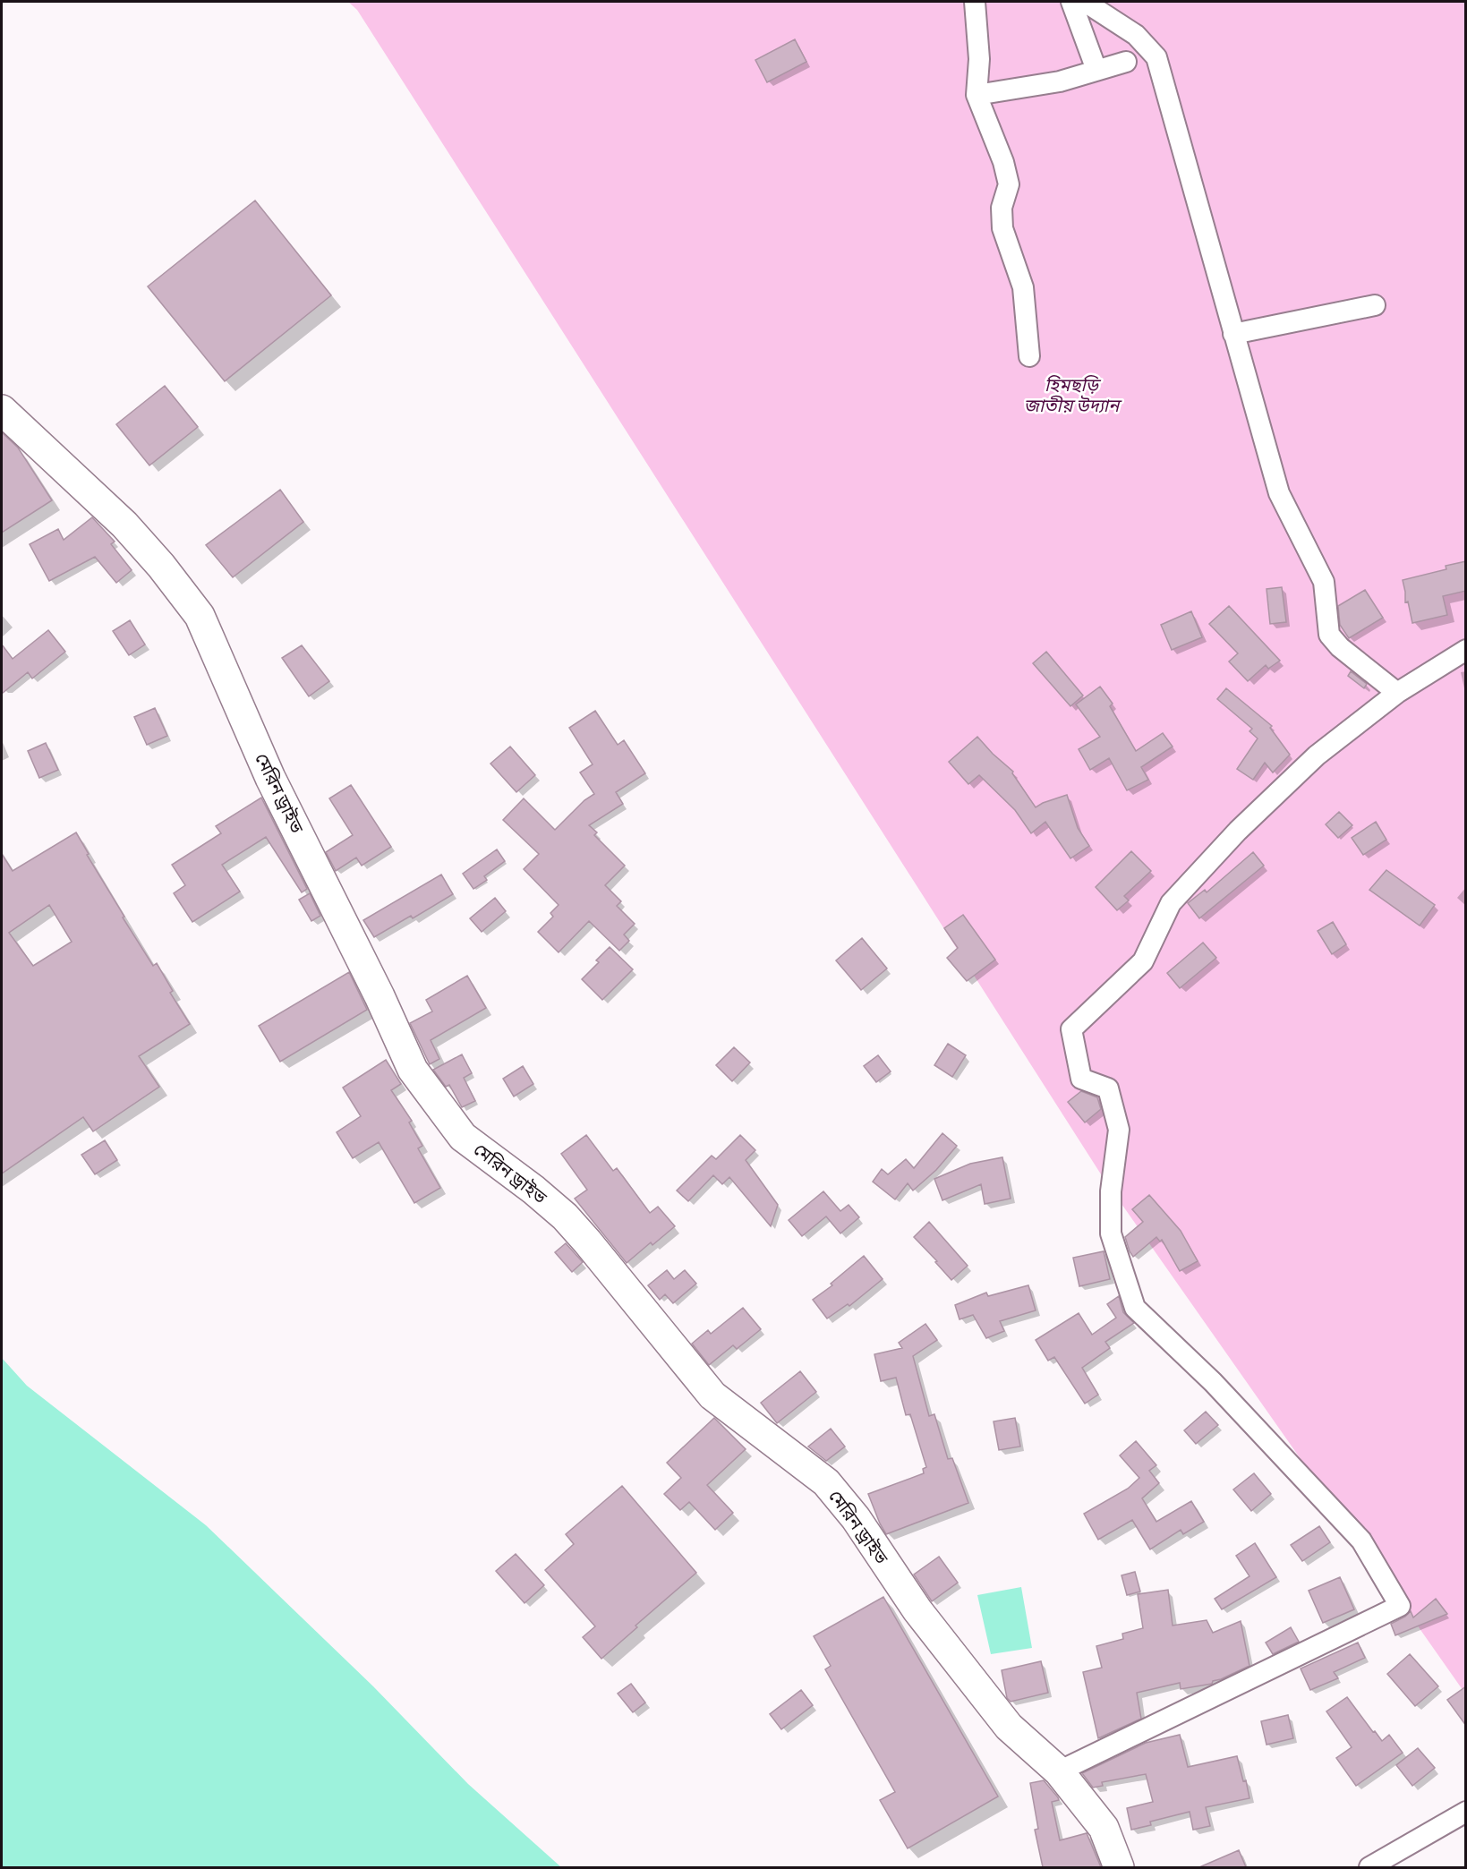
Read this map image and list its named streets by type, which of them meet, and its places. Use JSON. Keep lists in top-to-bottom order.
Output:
{
  "streets": {
    "main road": ["মেরিন ড্রাইভ"]
  },
  "parks": ["হিমছড়ি জাতীয় উদ্যান"]
}
